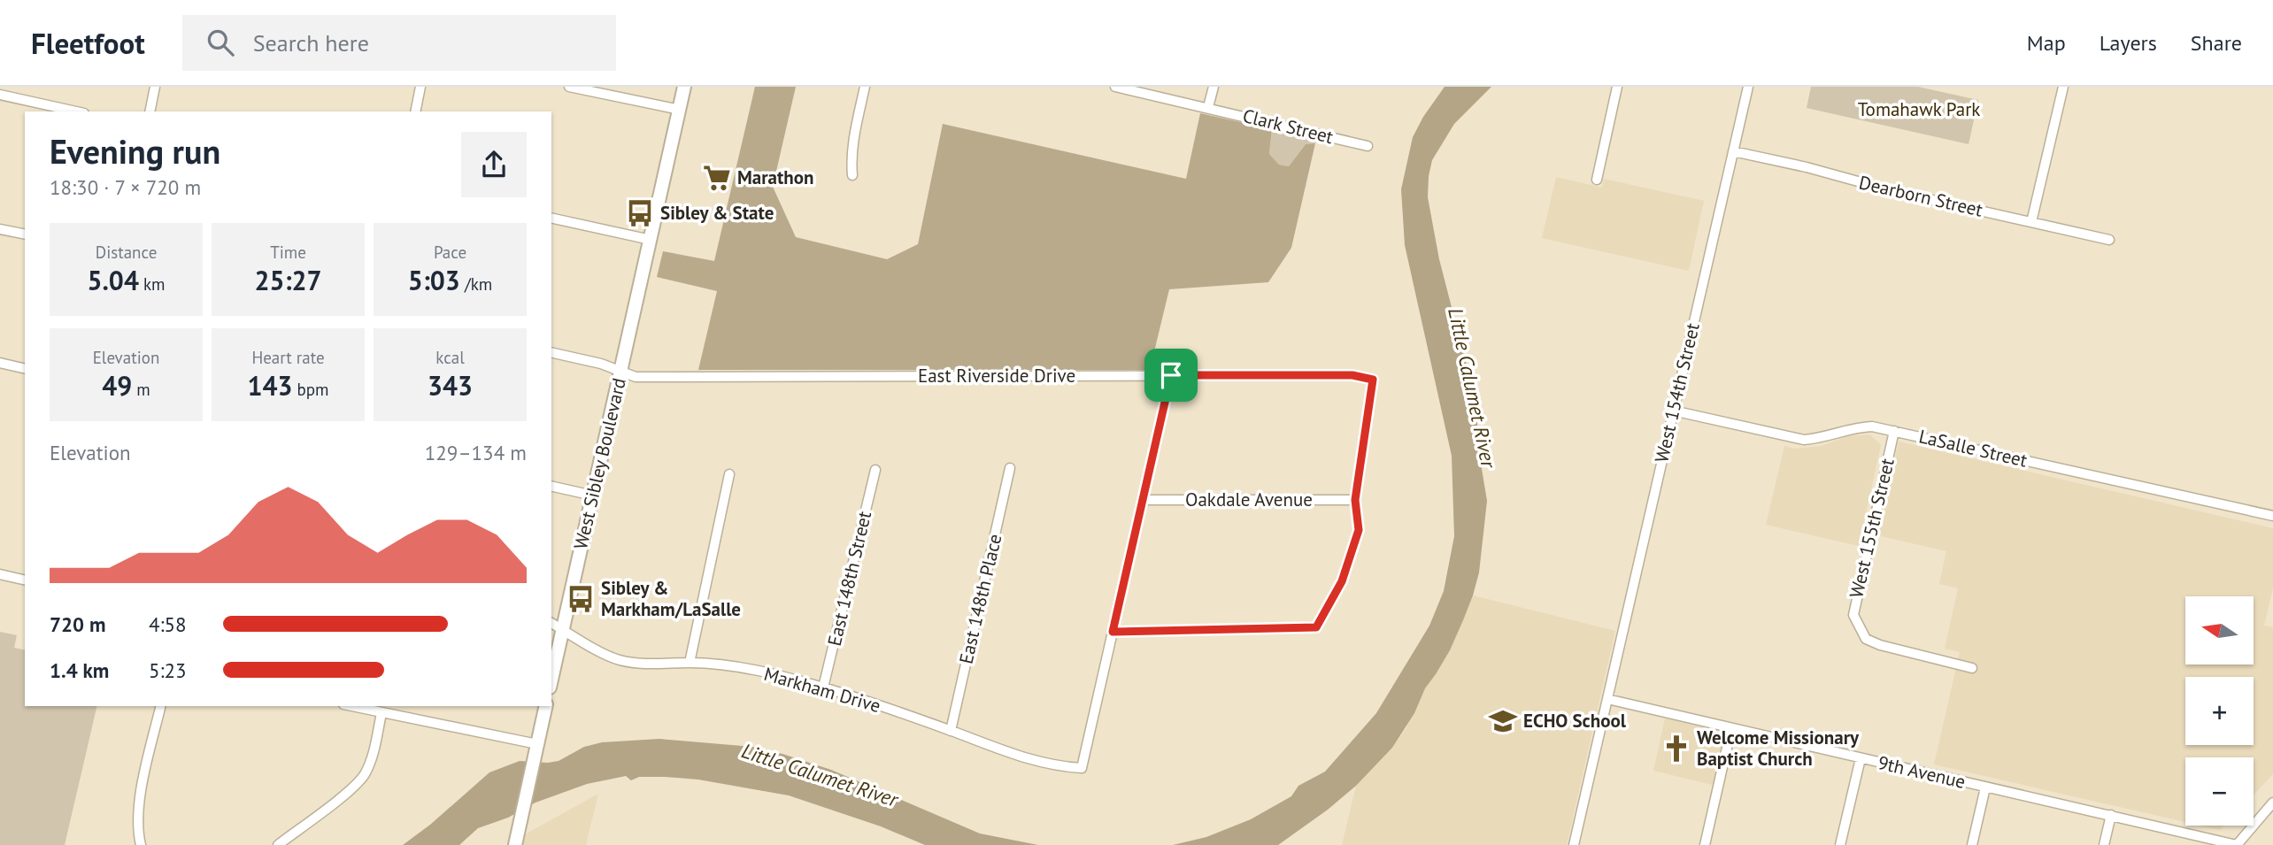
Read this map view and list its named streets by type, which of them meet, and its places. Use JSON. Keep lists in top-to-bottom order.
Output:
{
  "streets": {
    "main road": ["West Sibley Boulevard"],
    "street": [
      "Clark Street",
      "Dearborn Street",
      "East Riverside Drive",
      "West 154th Street",
      "LaSalle Street",
      "Oakdale Avenue",
      "West 155th Street",
      "East 148th Street",
      "East 148th Place",
      "Markham Drive",
      "9th Avenue"
    ]
  },
  "crossings": [
    ["Dearborn Street", "West 154th Street"],
    ["East Riverside Drive", "West Sibley Boulevard"],
    ["East Riverside Drive", "Oakdale Avenue"],
    ["West 154th Street", "LaSalle Street"],
    ["West 154th Street", "9th Avenue"],
    ["LaSalle Street", "West 155th Street"],
    ["West Sibley Boulevard", "Markham Drive"],
    ["East 148th Street", "Markham Drive"],
    ["East 148th Place", "Markham Drive"]
  ],
  "water": ["Little Calumet River"],
  "parks": ["Tomahawk Park"],
  "places": {
    "supermarket": ["Marathon"],
    "bus stop": ["Sibley & State", "Sibley & Markham/LaSalle"],
    "school or university": ["ECHO School"],
    "church": ["Welcome Missionary Baptist Church"]
  },
  "north": "left",
  "page": {
    "header": "Fleetfoot",
    "search": "Search here",
    "nav": ["Map", "Layers", "Share"],
    "heading": ["Evening run", "18:30 · 7 × 720 m"],
    "stats": [
      ["Distance", "5.04 km"],
      ["Time", "25:27"],
      ["Pace", "5:03 /km"],
      ["Elevation", "49 m"],
      ["Heart rate", "143 bpm"],
      ["kcal", "343"]
    ],
    "chart": ["Elevation", "129–134 m"],
    "map_buttons": ["+", "−"],
    "list": [
      {
        "name": "720 m",
        "note": "4:58"
      },
      {
        "name": "1.4 km",
        "note": "5:23"
      }
    ]
  }
}
